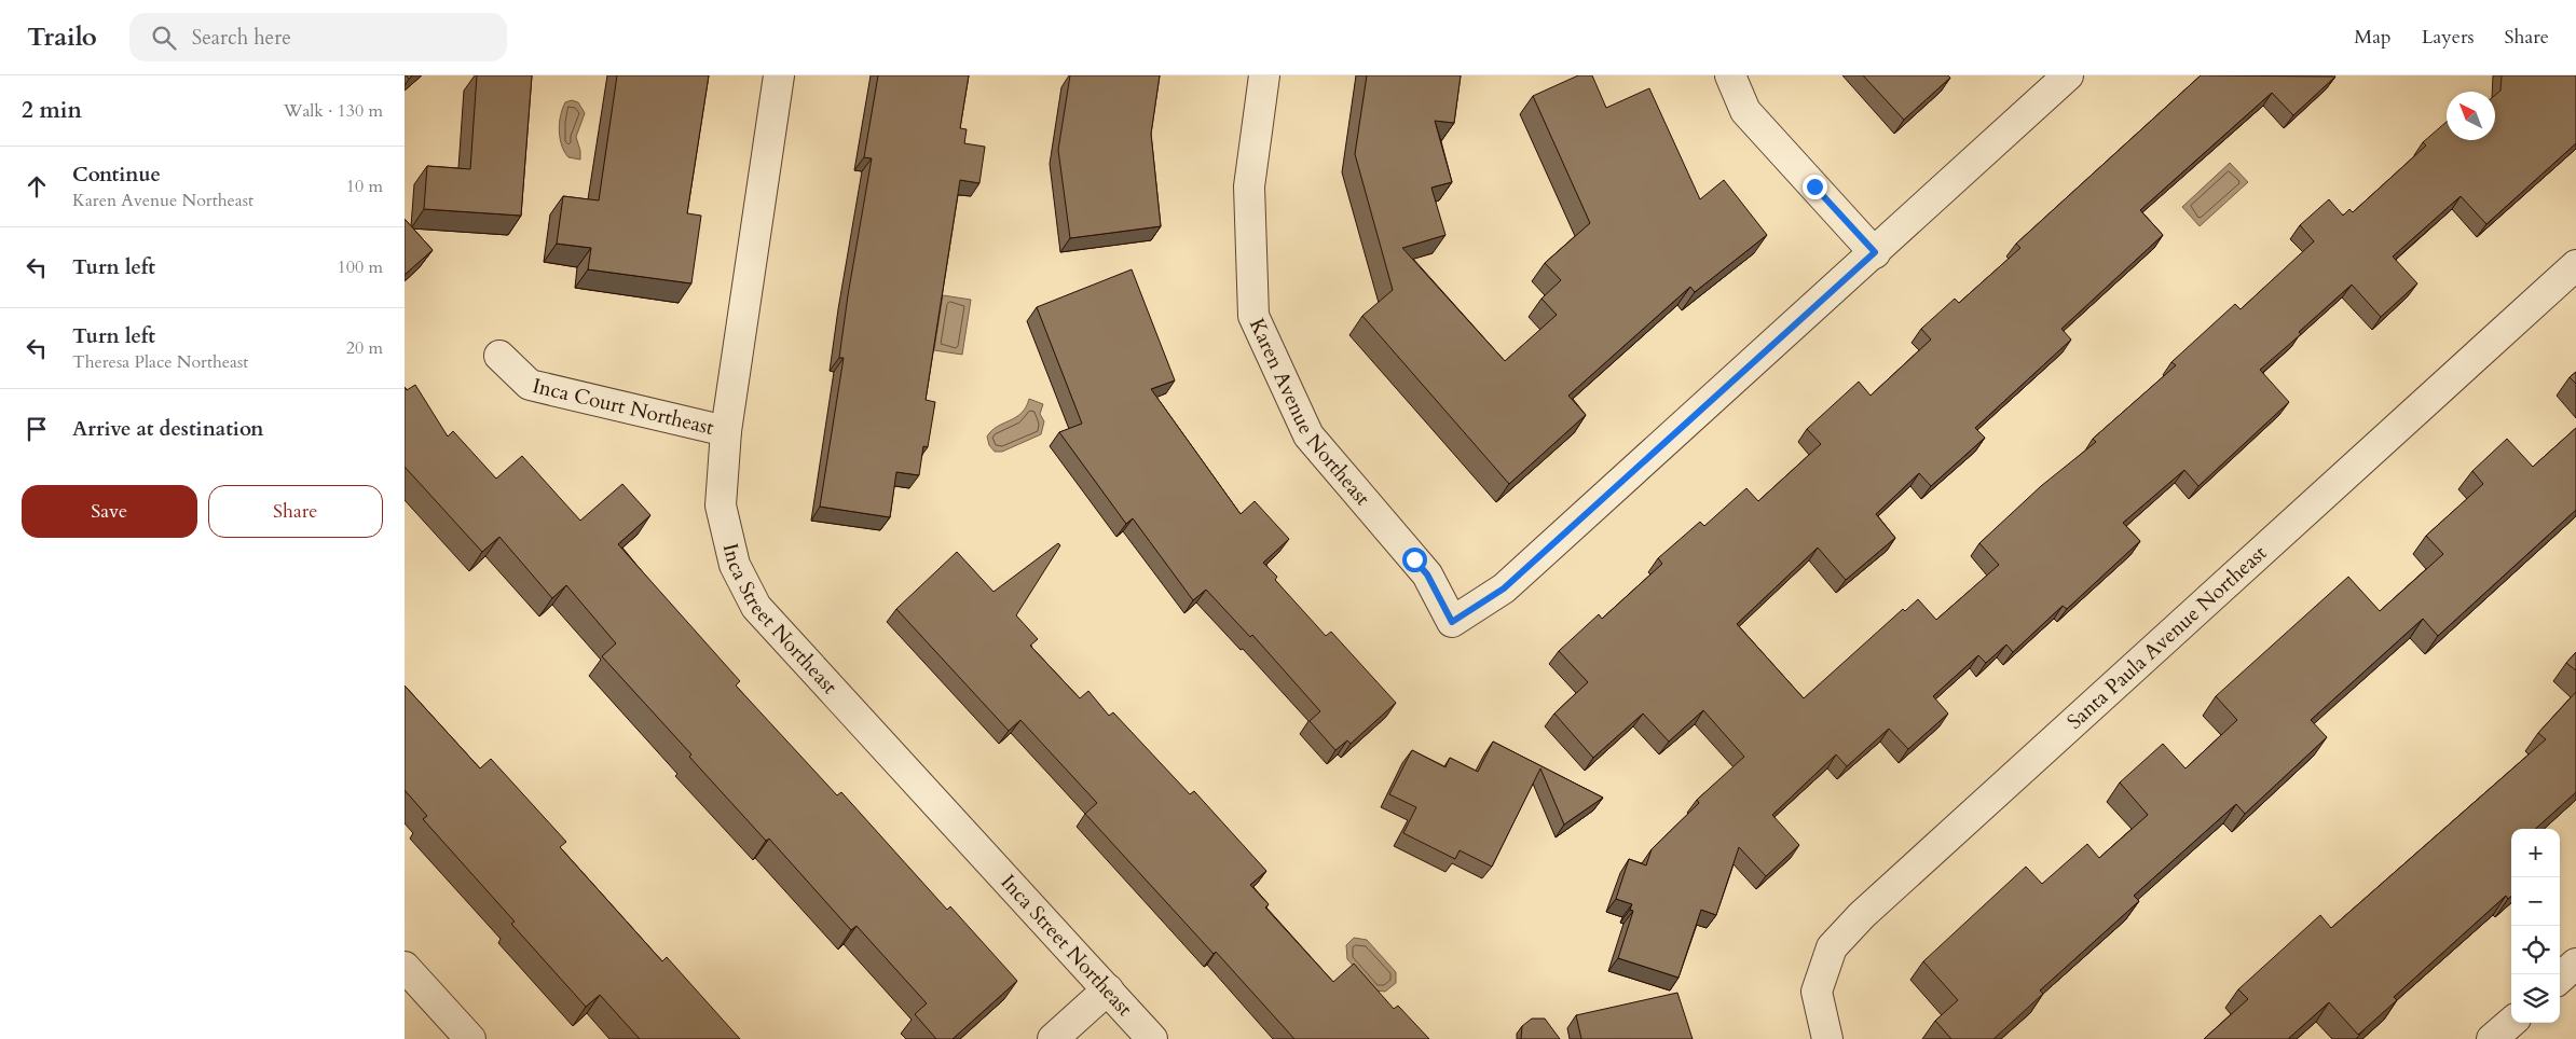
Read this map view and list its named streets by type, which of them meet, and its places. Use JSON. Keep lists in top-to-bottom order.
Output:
{
  "streets": {
    "street": [
      "Inca Court Northeast",
      "Karen Avenue Northeast",
      "Inca Street Northeast",
      "Santa Paula Avenue Northeast"
    ]
  },
  "crossings": [
    ["Inca Court Northeast", "Inca Street Northeast"]
  ],
  "north": "top left",
  "page": {
    "header": "Trailo",
    "search": "Search here",
    "nav": ["Map", "Layers", "Share"],
    "heading": ["2 min", "Walk · 130 m"],
    "list": [
      ["Continue", "Karen Avenue Northeast", "10 m"],
      ["Turn left", "100 m"],
      ["Turn left", "Theresa Place Northeast", "20 m"],
      "Arrive at destination"
    ],
    "buttons": ["Save", "Share"],
    "map_buttons": ["+", "−"]
  }
}
